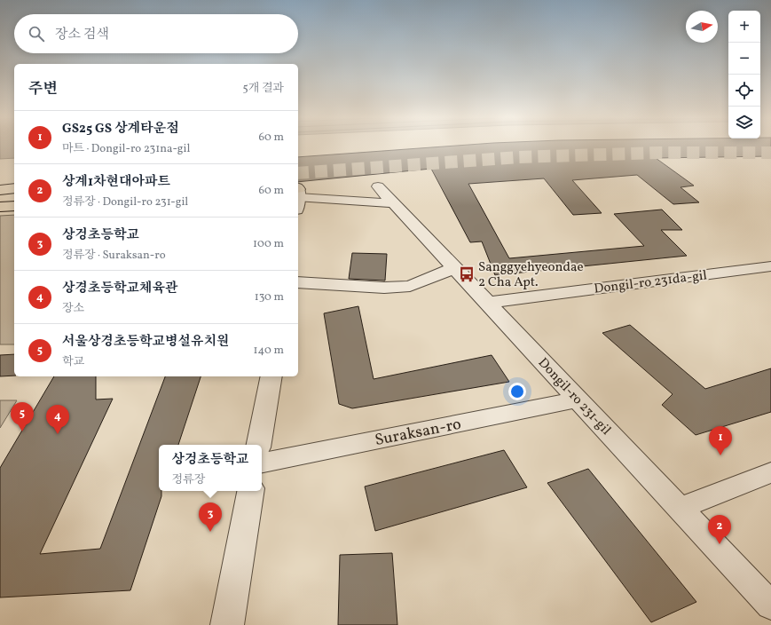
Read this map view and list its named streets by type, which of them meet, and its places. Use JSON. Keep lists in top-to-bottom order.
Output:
{
  "streets": {
    "street": ["Dongil-ro 231da-gil", "Dongil-ro 231-gil", "Suraksan-ro"]
  },
  "crossings": [
    ["Dongil-ro 231da-gil", "Dongil-ro 231-gil"],
    ["Dongil-ro 231-gil", "Suraksan-ro"]
  ],
  "places": {
    "bus stop": ["Sanggyehyeondae 2 Cha Apt."]
  },
  "north": "right",
  "page": {
    "map_buttons": ["+", "−"],
    "search": "장소 검색",
    "heading": ["주변", "5개 결과"],
    "list": [
      {
        "mark": "1",
        "name": "GS25 GS 상계타운점",
        "note": "마트 · Dongil-ro 231na-gil",
        "value": "60 m"
      },
      {
        "mark": "2",
        "name": "상계1차현대아파트",
        "note": "정류장 · Dongil-ro 231-gil",
        "value": "60 m"
      },
      {
        "mark": "3",
        "name": "상겅초등학교",
        "note": "정류장 · Suraksan-ro",
        "value": "100 m"
      },
      {
        "mark": "4",
        "name": "상경초등학교체육관",
        "note": "장소",
        "value": "130 m"
      },
      {
        "mark": "5",
        "name": "서울상경초등학교병설유치원",
        "note": "학교",
        "value": "140 m"
      }
    ],
    "pins": [
      "5",
      "4",
      "1",
      "3",
      "2"
    ],
    "popup": ["상겅초등학교", "정류장"]
  }
}
